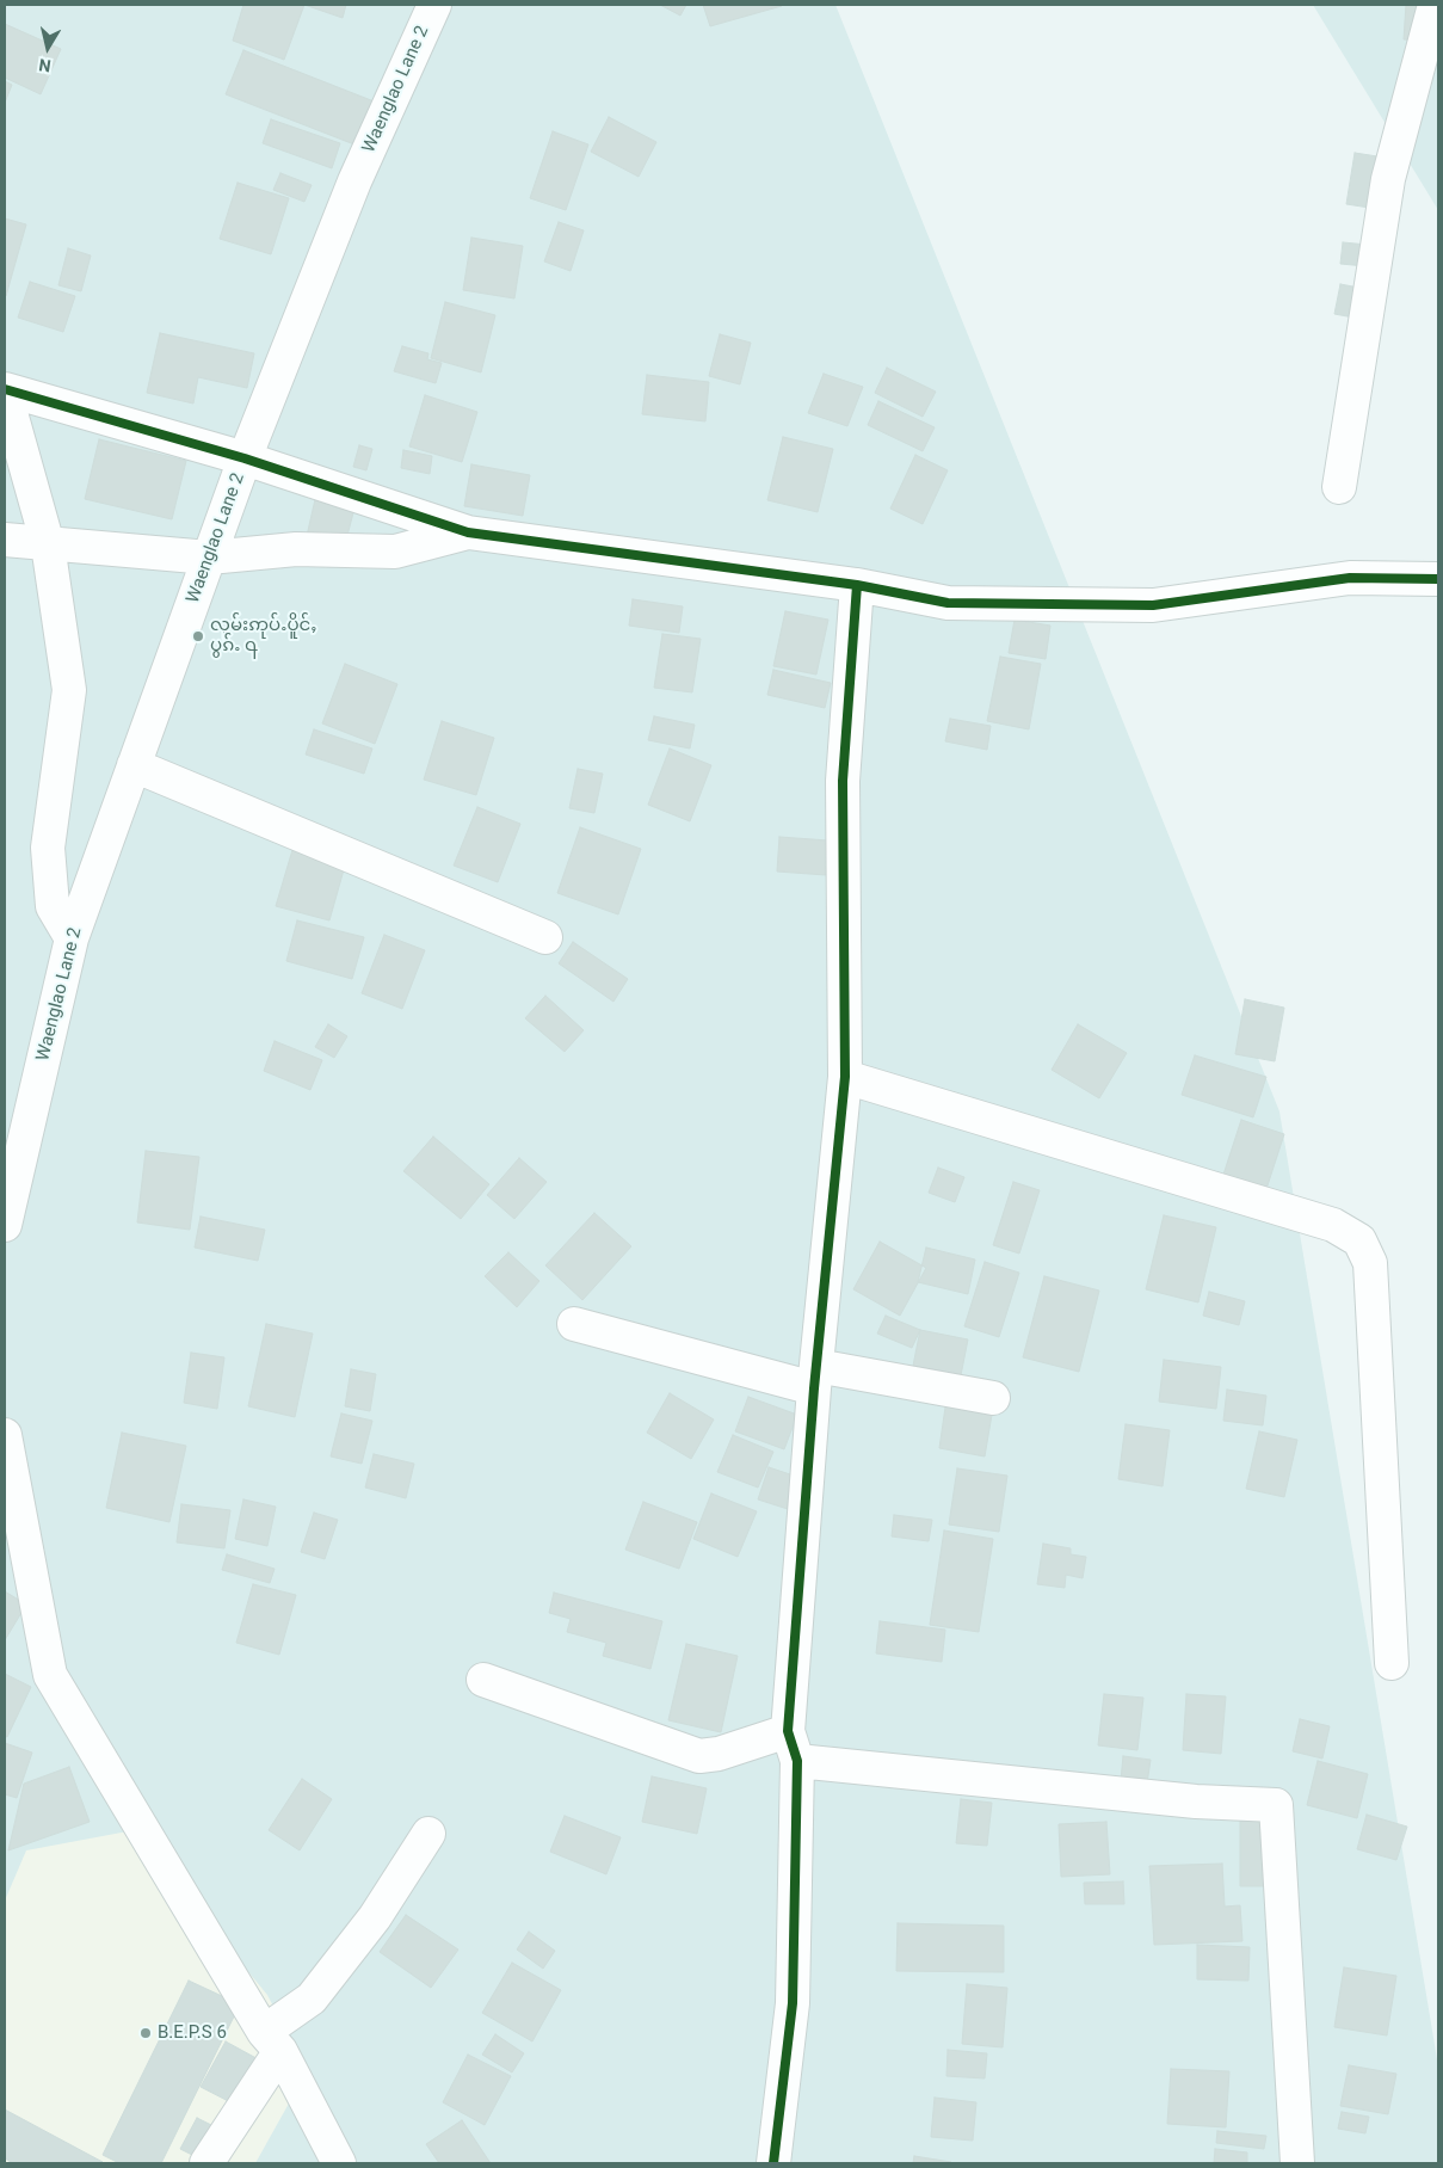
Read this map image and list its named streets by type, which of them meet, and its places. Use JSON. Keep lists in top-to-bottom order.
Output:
{
  "streets": {
    "street": ["Waenglao Lane 2"]
  },
  "places": ["လုမ်းဢုပ်ႉပိူင်ႇ ပွၵ်ႉ ႖", "B.E.P.S 6"],
  "north": "bottom"
}
